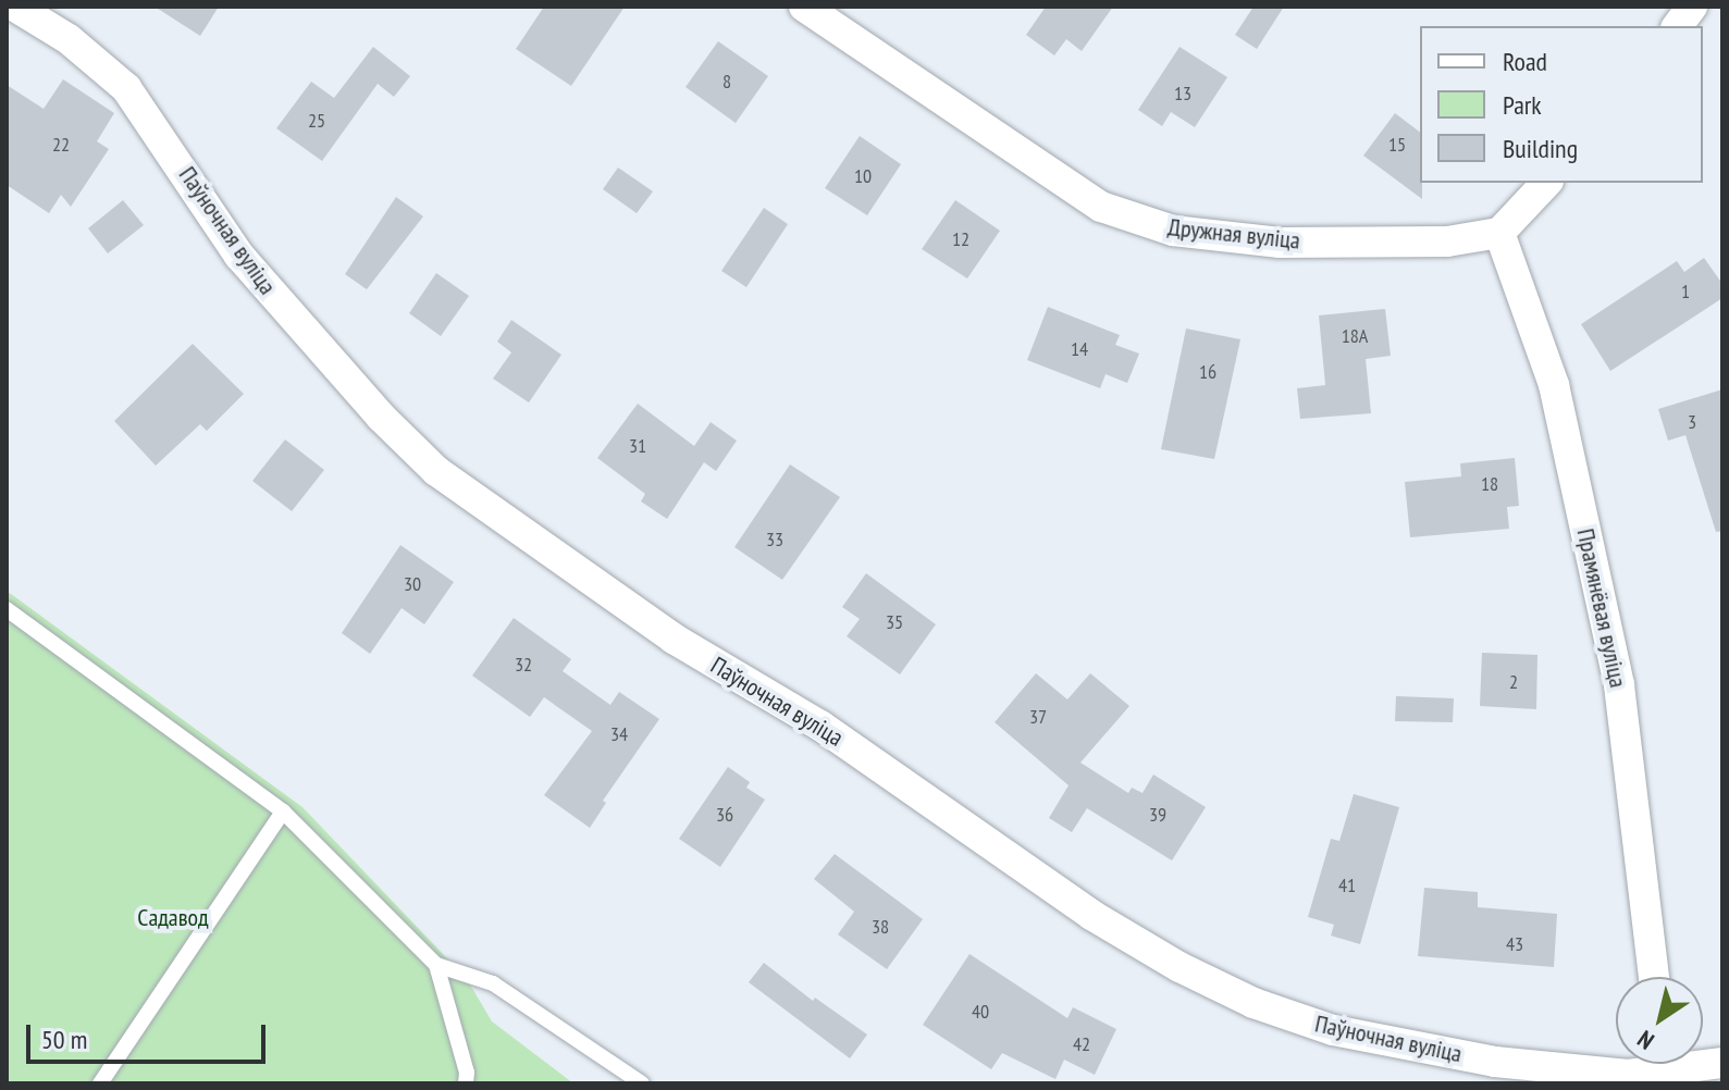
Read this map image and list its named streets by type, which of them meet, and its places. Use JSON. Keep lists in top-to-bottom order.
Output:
{
  "streets": {
    "street": ["Паўночная вуліца", "Дружная вуліца", "Прамянёвая вуліца"]
  },
  "crossings": [
    ["Дружная вуліца", "Прамянёвая вуліца"]
  ],
  "parks": ["Садавод"],
  "house_numbers": [
    "8",
    "13",
    "25",
    "22",
    "15",
    "10",
    "12",
    "1",
    "18А",
    "14",
    "16",
    "3",
    "31",
    "18",
    "33",
    "30",
    "35",
    "32",
    "2",
    "37",
    "34",
    "36",
    "39",
    "41",
    "38",
    "43",
    "40",
    "42"
  ],
  "legend": ["Road", "Park", "Building"],
  "scale_bar": "50 m",
  "north": "bottom left"
}
